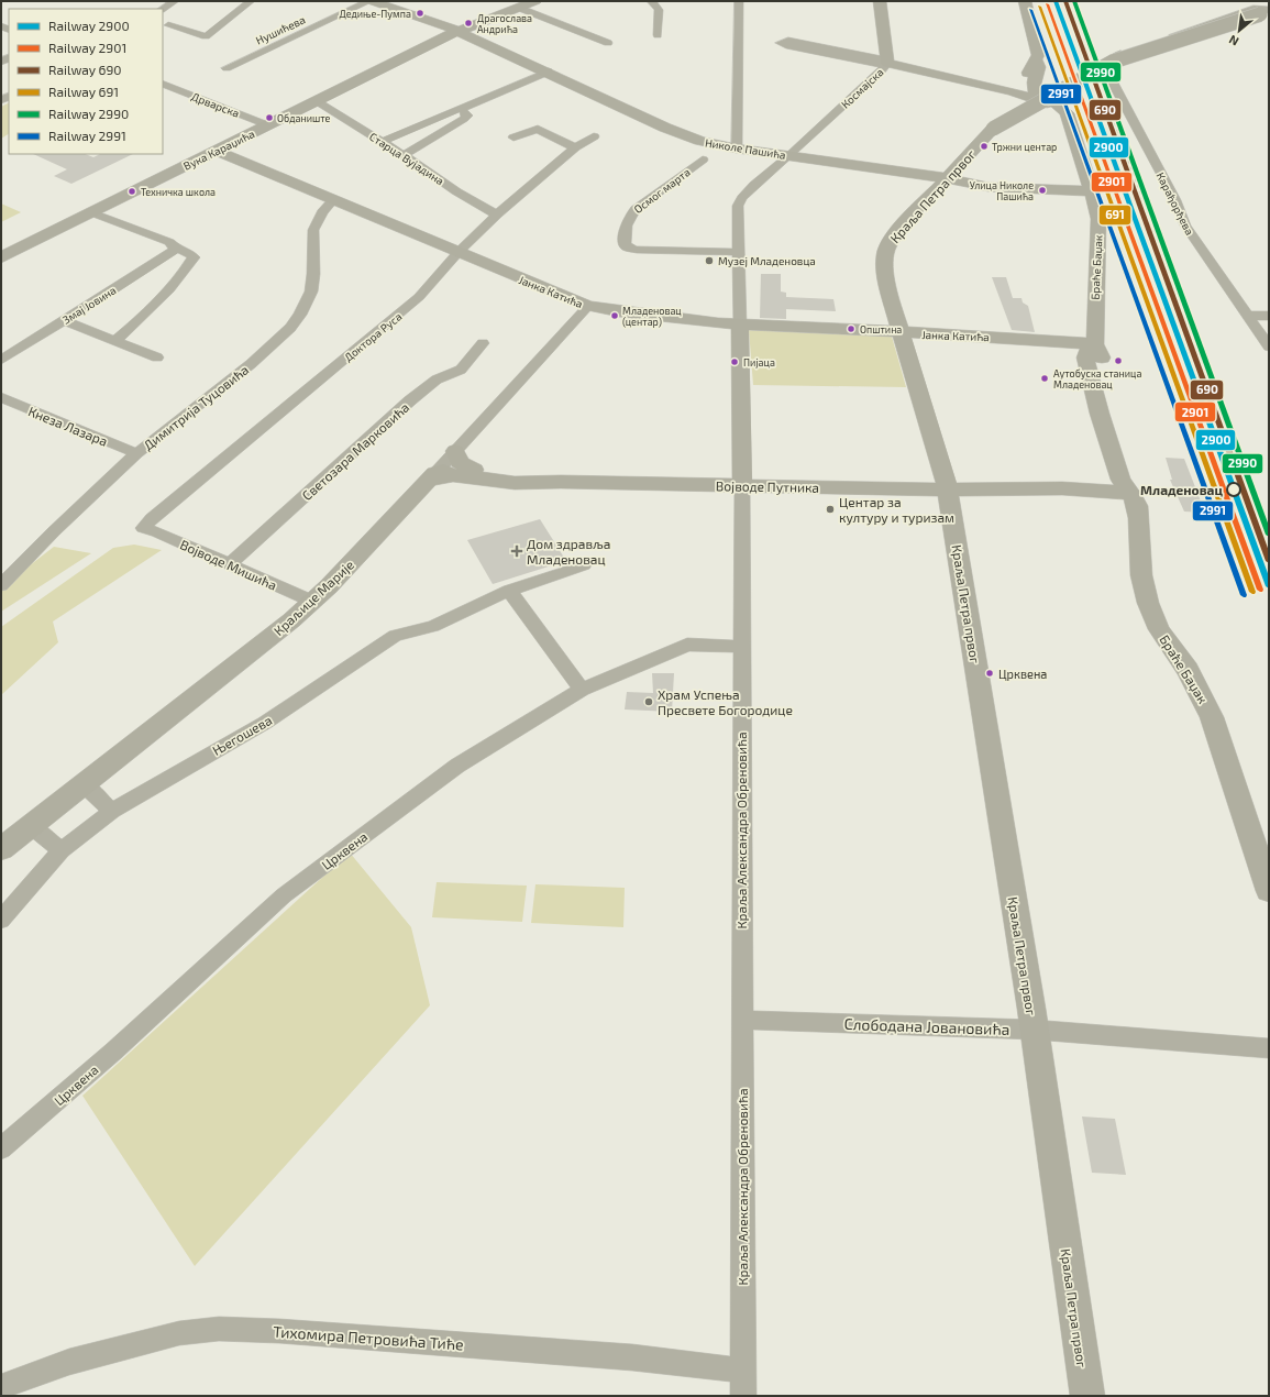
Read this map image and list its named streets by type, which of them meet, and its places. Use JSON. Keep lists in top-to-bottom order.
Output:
{
  "streets": {
    "street": [
      "Нушићева",
      "Космајска",
      "Дрварска",
      "Николе Пашића",
      "Вука Караџића",
      "Старца Вујадина",
      "Осмог марта",
      "Краља Петра првог",
      "Карађорђева",
      "Браће Баџак",
      "Јанка Катића",
      "Змај Јовина",
      "Доктора Руса",
      "Димитрија Туцовића",
      "Кнеза Лазара",
      "Светозара Марковића",
      "Војводе Путника",
      "Војводе Мишића",
      "Краљице Марије",
      "Његошева",
      "Краља Александра Обреновића",
      "Црквена",
      "Слободана Јовановића",
      "Тихомира Петровића Тиће"
    ]
  },
  "crossings": [
    ["Нушићева", "Николе Пашића"],
    ["Космајска", "Николе Пашића"],
    ["Космајска", "Краља Александра Обреновића"],
    ["Дрварска", "Вука Караџића"],
    ["Николе Пашића", "Вука Караџића"],
    ["Николе Пашића", "Краља Петра првог"],
    ["Николе Пашића", "Браће Баџак"],
    ["Николе Пашића", "Краља Александра Обреновића"],
    ["Вука Караџића", "Старца Вујадина"],
    ["Вука Караџића", "Јанка Катића"],
    ["Старца Вујадина", "Доктора Руса"],
    ["Осмог марта", "Краља Александра Обреновића"],
    ["Краља Петра првог", "Карађорђева"],
    ["Краља Петра првог", "Јанка Катића"],
    ["Краља Петра првог", "Војводе Путника"],
    ["Краља Петра првог", "Слободана Јовановића"],
    ["Браће Баџак", "Јанка Катића"],
    ["Браће Баџак", "Војводе Путника"],
    ["Јанка Катића", "Доктора Руса"],
    ["Јанка Катића", "Димитрија Туцовића"],
    ["Јанка Катића", "Краљице Марије"],
    ["Јанка Катића", "Краља Александра Обреновића"],
    ["Доктора Руса", "Војводе Мишића"],
    ["Димитрија Туцовића", "Кнеза Лазара"],
    ["Светозара Марковића", "Војводе Мишића"],
    ["Војводе Путника", "Краљице Марије"],
    ["Војводе Путника", "Краља Александра Обреновића"],
    ["Војводе Мишића", "Краљице Марије"],
    ["Краља Александра Обреновића", "Црквена"],
    ["Краља Александра Обреновића", "Слободана Јовановића"],
    ["Краља Александра Обреновића", "Тихомира Петровића Тиће"]
  ],
  "places": {
    "other": [
      "Дедиње-Пумпа",
      "Драгослава Андрића",
      "Обданиште",
      "Тржни центар",
      "Улица Николе Пашића",
      "Техничка школа",
      "Музеј Младеновца",
      "Младеновац (центар)",
      "Општина",
      "Пијаца",
      "Аутобуска станица Младеновац",
      "Младеновац",
      "Центар за културу и туризам",
      "Црквена",
      "Храм Успења Пресвете Богородице"
    ],
    "health": ["Дом здравља Младеновац"]
  },
  "lines": [
    "rail line 2900",
    "rail line 690",
    "rail line 2990",
    "rail line 2901",
    "rail line 691",
    "rail line 2991"
  ],
  "legend": [
    "Railway 2900",
    "Railway 2901",
    "Railway 690",
    "Railway 691",
    "Railway 2990",
    "Railway 2991"
  ],
  "north": "bottom left"
}
